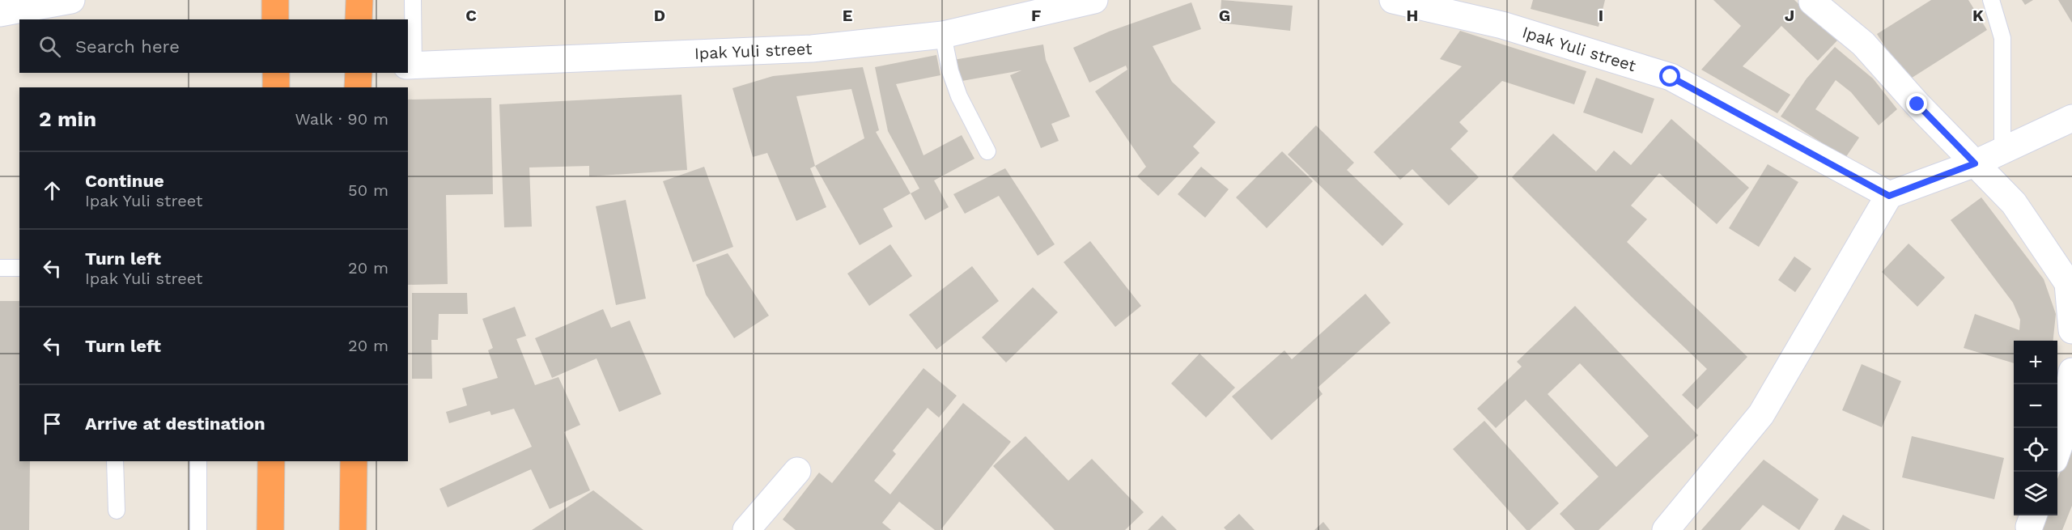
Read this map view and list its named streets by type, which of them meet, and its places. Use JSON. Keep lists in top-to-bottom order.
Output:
{
  "streets": {
    "main road": ["Ipak Yuli street"]
  },
  "page": {
    "search": "Search here",
    "heading": ["2 min", "Walk · 90 m"],
    "list": [
      ["Continue", "Ipak Yuli street", "50 m"],
      ["Turn left", "Ipak Yuli street", "20 m"],
      ["Turn left", "20 m"],
      "Arrive at destination"
    ],
    "map_buttons": ["+", "−"]
  },
  "grid": {
    "columns": [
      "C",
      "D",
      "E",
      "F",
      "G",
      "H",
      "I",
      "J",
      "K"
    ]
  }
}
